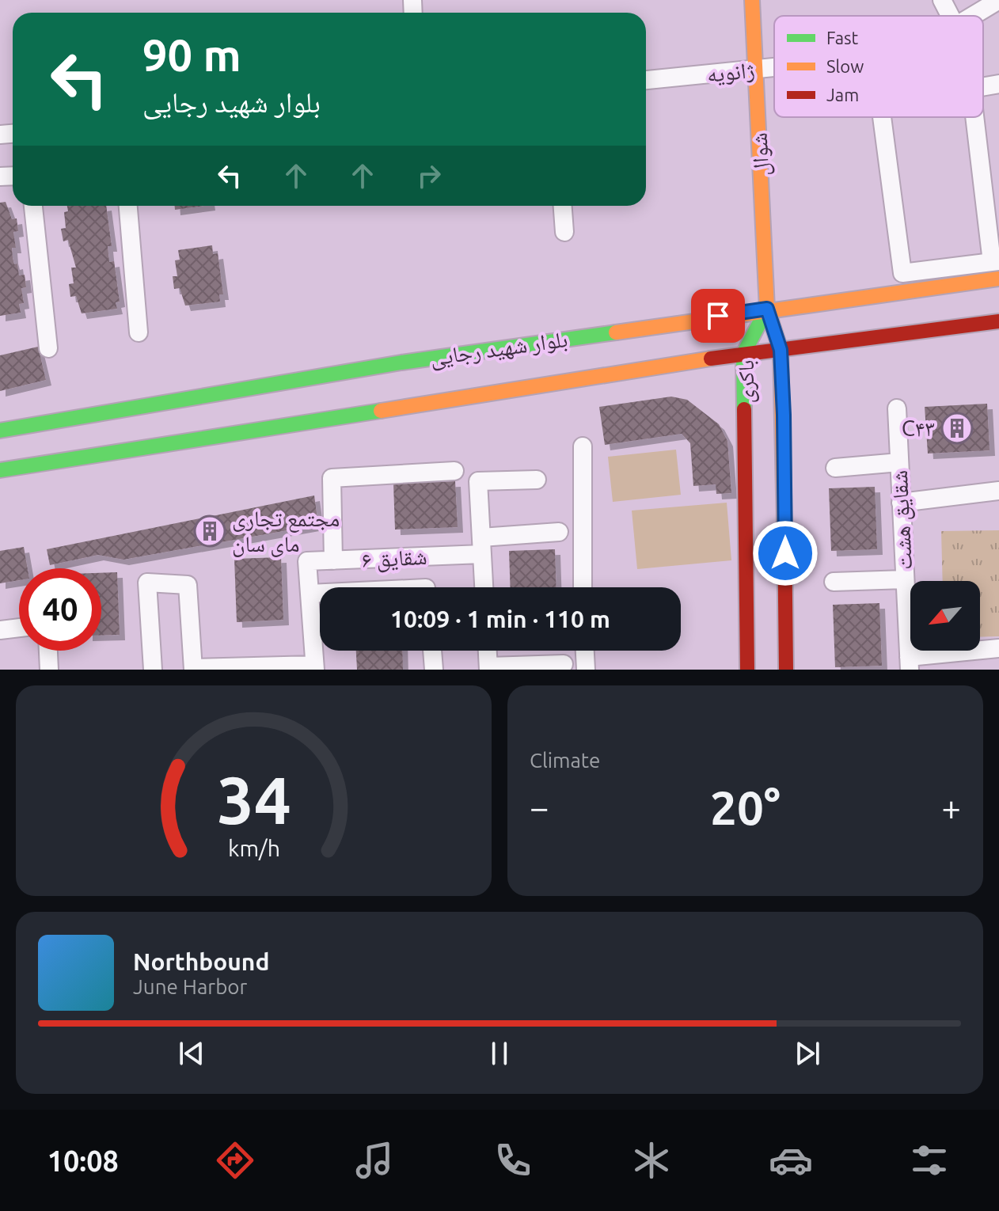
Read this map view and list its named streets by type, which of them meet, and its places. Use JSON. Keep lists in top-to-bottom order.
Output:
{
  "streets": {
    "main road": ["شوال", "بلوار شهید رجایی", "باکری"],
    "street": ["ژانویه", "شقایق هشت", "شقایق ۶"]
  },
  "crossings": [
    ["ژانویه", "شوال"],
    ["شوال", "بلوار شهید رجایی"],
    ["شوال", "باکری"],
    ["بلوار شهید رجایی", "باکری"]
  ],
  "places": {
    "building": ["C۴۳", "مجتمع تجاری مای سان"]
  },
  "legend": ["Fast", "Slow", "Jam"],
  "north": "bottom left",
  "page": {
    "turn": ["90 m", "بلوار شهید رجایی"],
    "limit": "40",
    "trip": "10:09 · 1 min · 110 m",
    "tile": "Climate",
    "heat": ["−", "20°", "+"],
    "song": ["Northbound", "June Harbor"],
    "tabs": "10:08",
    "gauge": ["34", "km/h"]
  }
}
